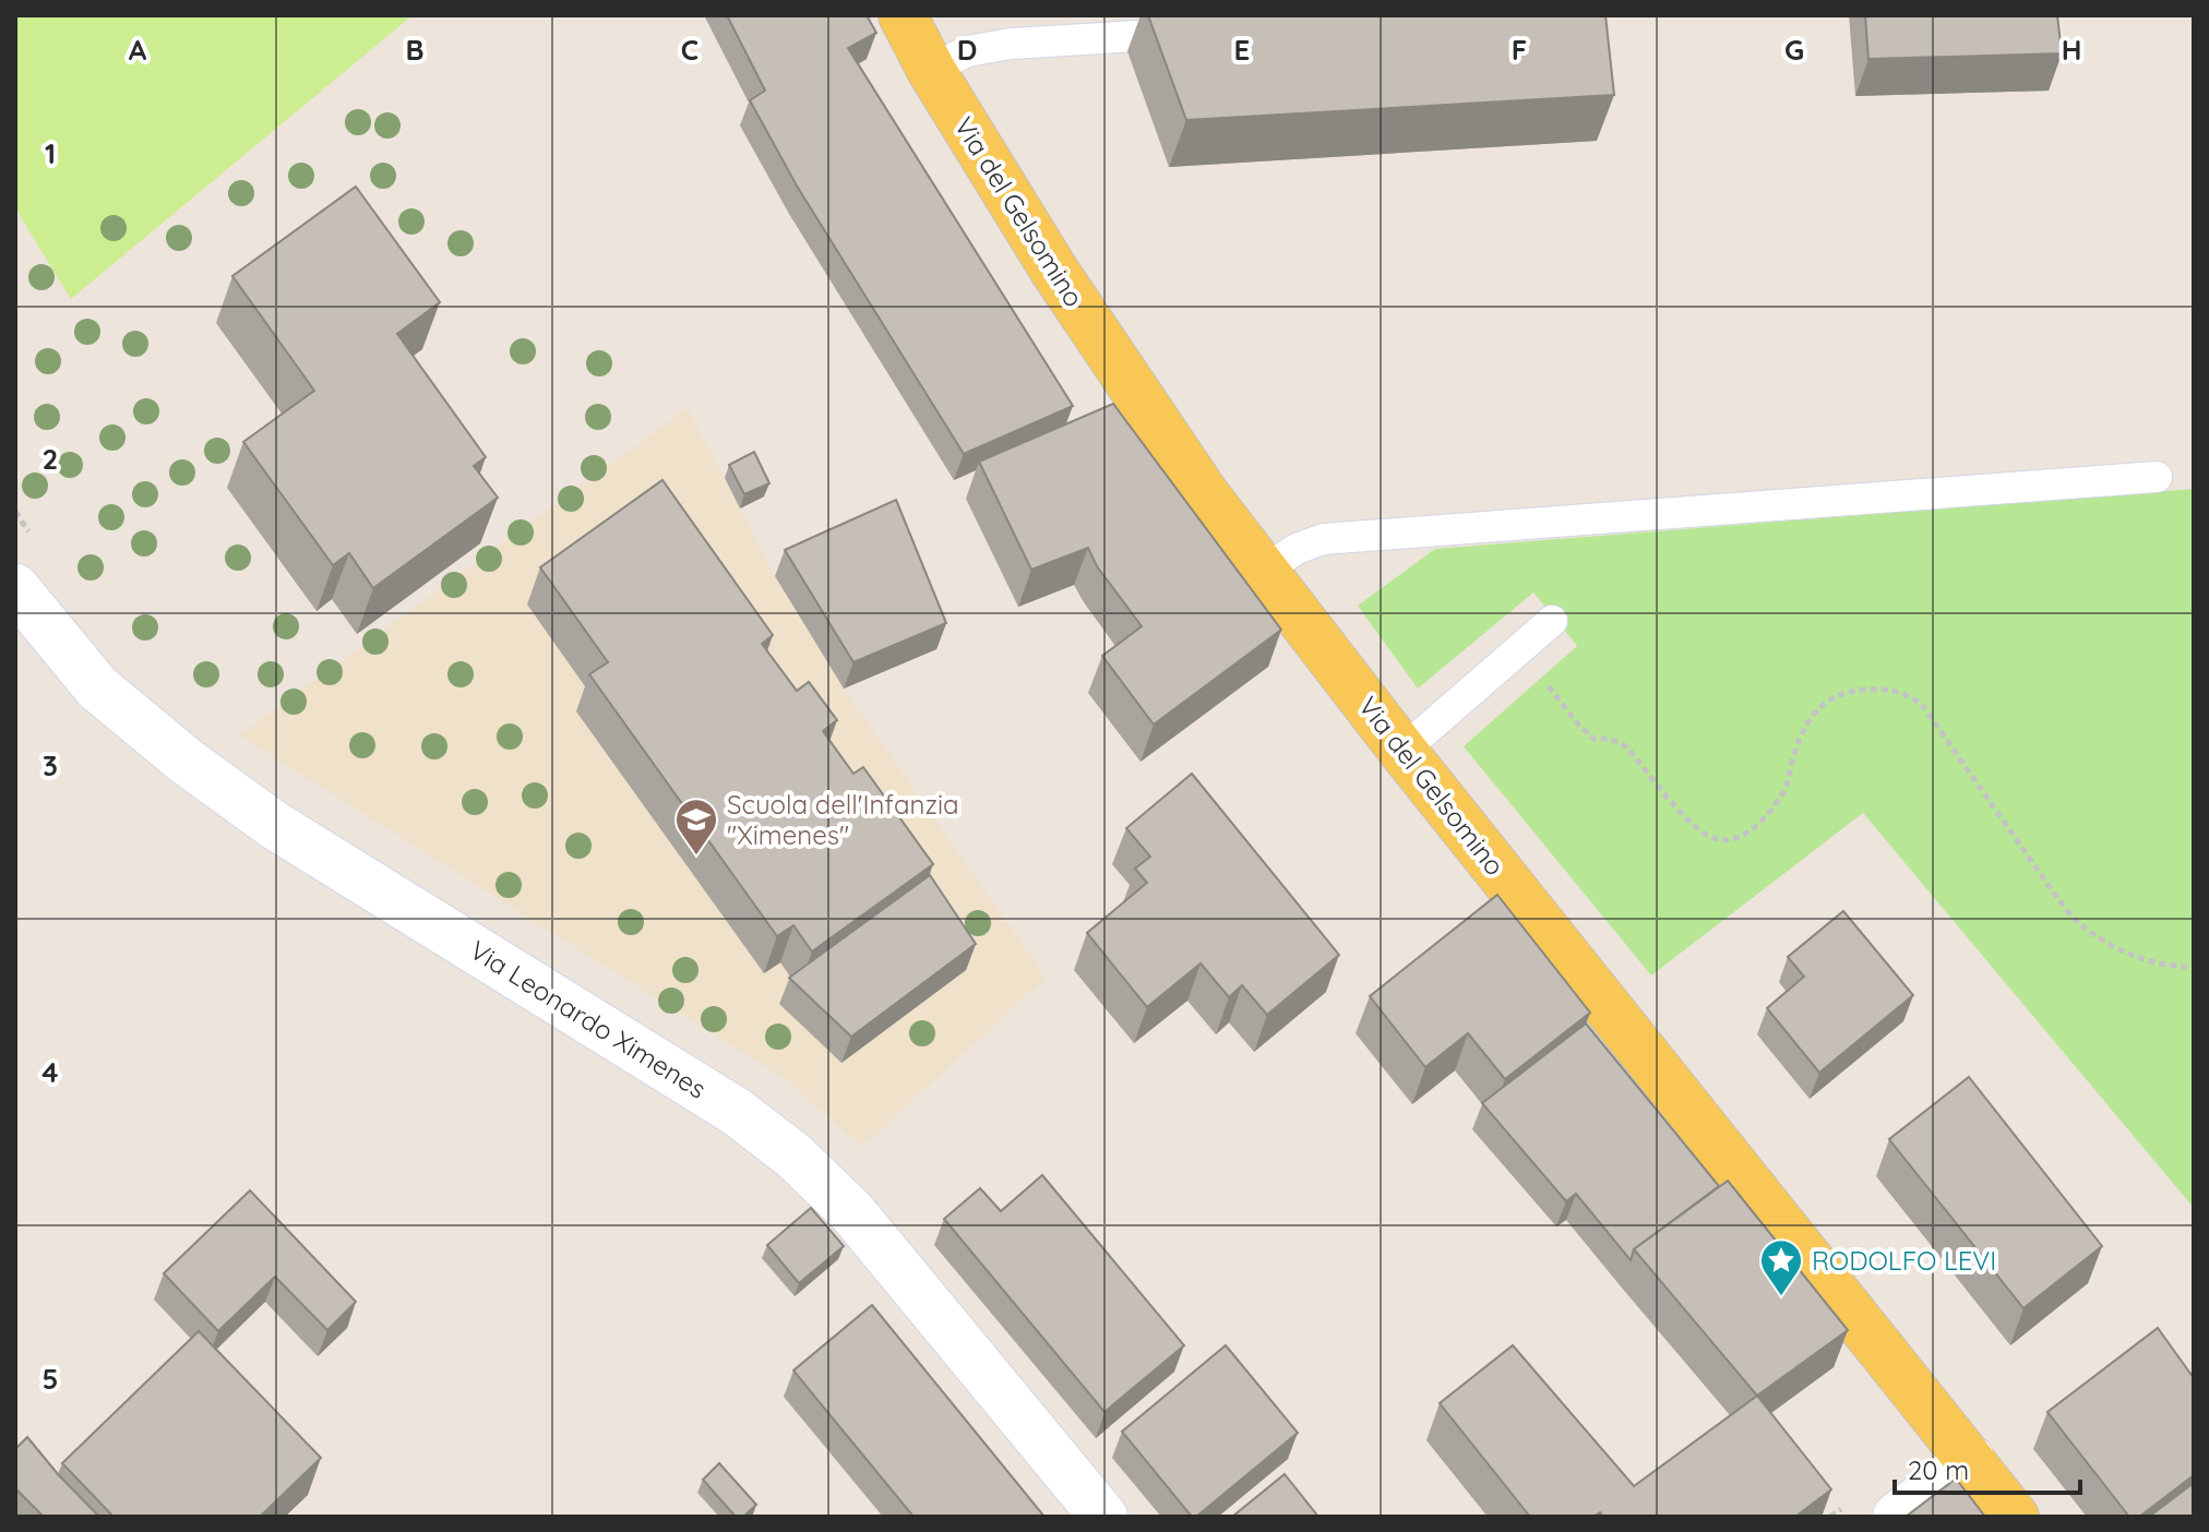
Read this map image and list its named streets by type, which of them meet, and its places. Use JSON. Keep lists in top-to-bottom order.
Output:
{
  "streets": {
    "main road": ["Via del Gelsomino"],
    "street": ["Via Leonardo Ximenes"]
  },
  "places": {
    "school or university": ["Scuola dell'Infanzia \"Ximenes\""],
    "place": ["RODOLFO LEVI"]
  },
  "scale_bar": "20 m",
  "grid": {
    "columns": [
      "A",
      "B",
      "C",
      "D",
      "E",
      "F",
      "G",
      "H"
    ],
    "rows": [
      "1",
      "2",
      "3",
      "4",
      "5"
    ]
  }
}
